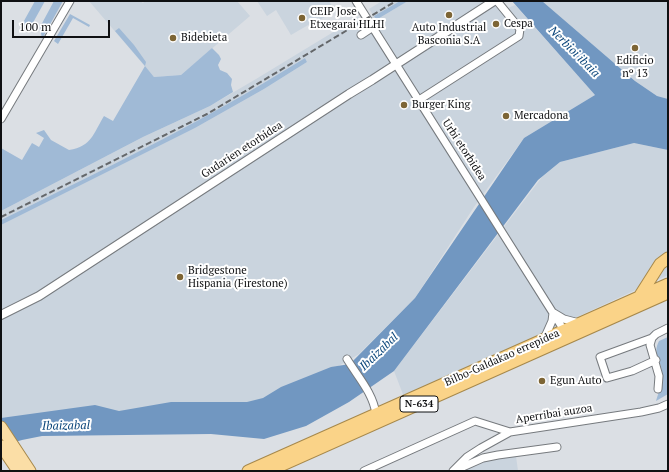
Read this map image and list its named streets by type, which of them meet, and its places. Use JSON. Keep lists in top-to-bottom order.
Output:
{
  "streets": {
    "highway": ["Bilbo-Galdakao errepidea", "N-634"],
    "street": ["Gudarien etorbidea", "Urbi etorbidea", "Aperribai auzoa"]
  },
  "crossings": [
    ["Gudarien etorbidea", "Urbi etorbidea"],
    ["Urbi etorbidea", "Bilbo-Galdakao errepidea"]
  ],
  "water": ["Nerbioi ibaia", "Ibaizabal"],
  "places": [
    "Auto Industrial Basconia S.A",
    "CEIP Jose Etxegarai HLHI",
    "Cespa",
    "Bidebieta",
    "Edificio nº 13",
    "Burger King",
    "Mercadona",
    "Bridgestone Hispania (Firestone)",
    "Egun Auto"
  ],
  "scale_bar": "100 m"
}
